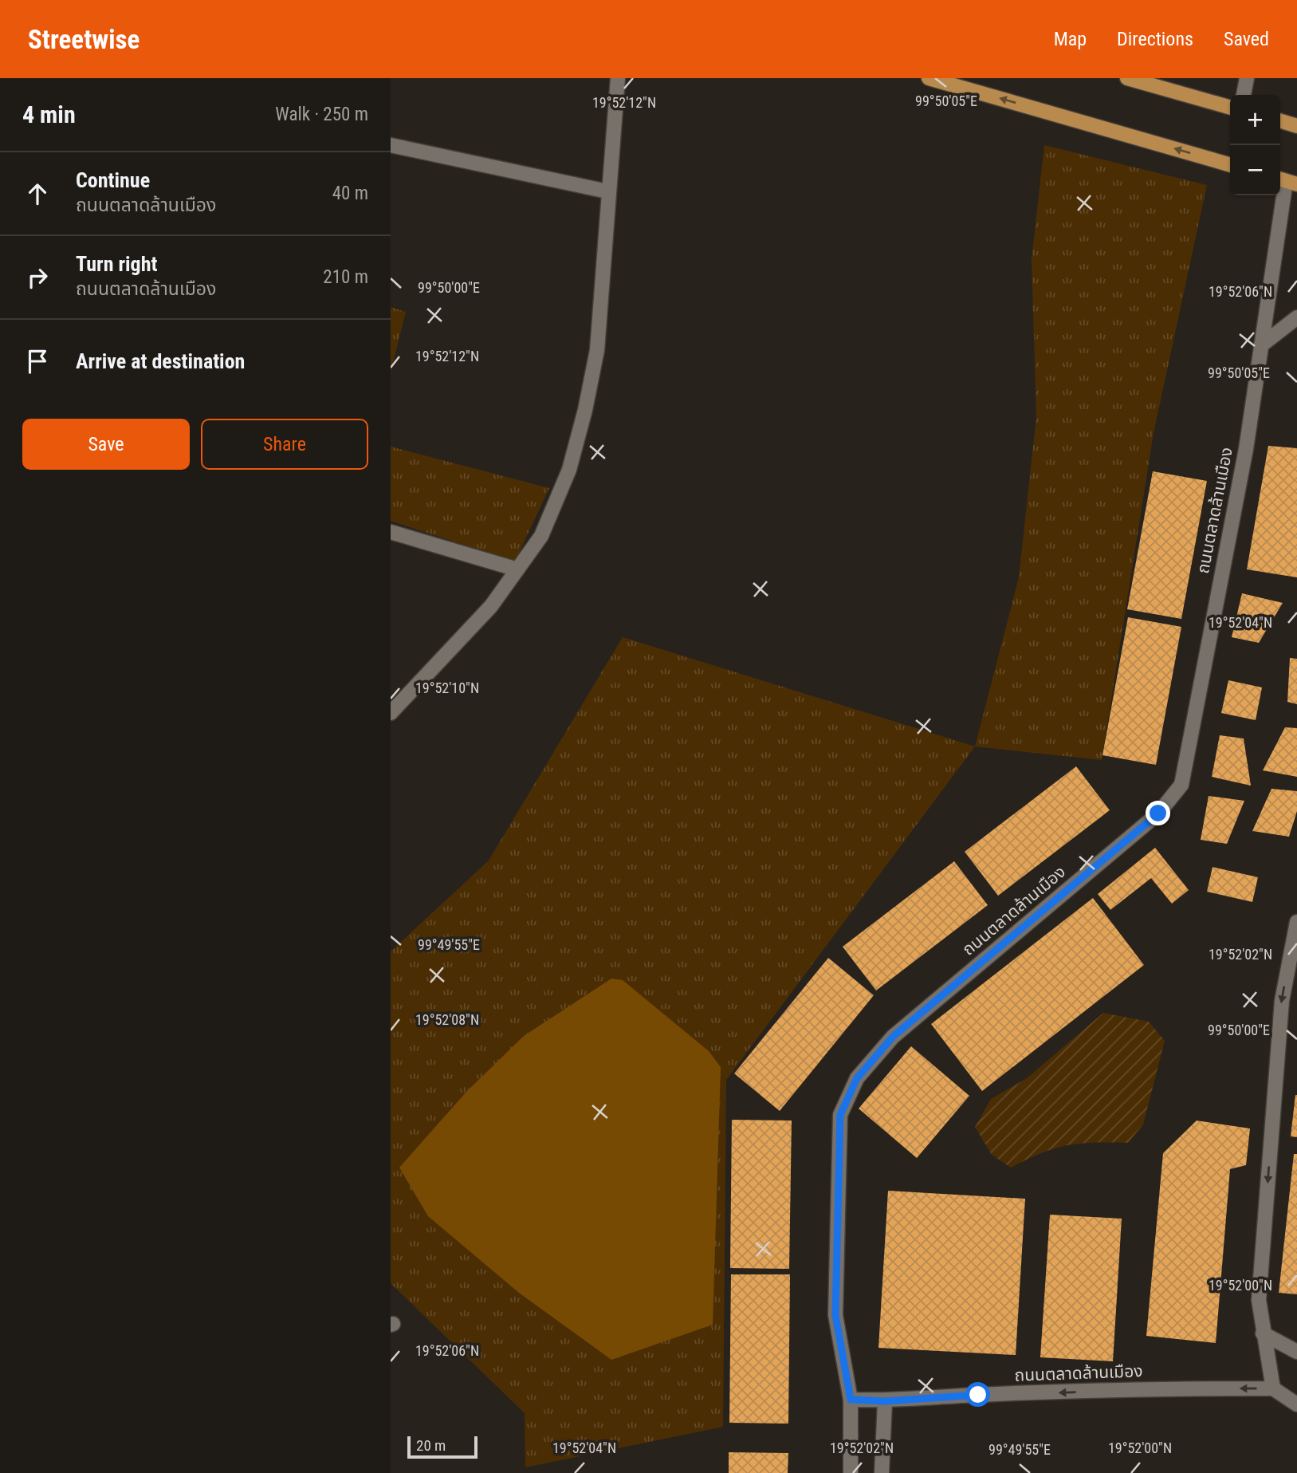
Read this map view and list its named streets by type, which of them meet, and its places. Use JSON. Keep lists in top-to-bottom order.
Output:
{
  "streets": {
    "street": ["ถนนตลาดล้านเมือง"]
  },
  "scale_bar": "20 m",
  "page": {
    "header": "Streetwise",
    "nav": ["Map", "Directions", "Saved"],
    "heading": ["4 min", "Walk · 250 m"],
    "map_buttons": ["+", "−"],
    "list": [
      ["Continue", "ถนนตลาดล้านเมือง", "40 m"],
      ["Turn right", "ถนนตลาดล้านเมือง", "210 m"],
      "Arrive at destination"
    ],
    "buttons": ["Save", "Share"],
    "scale": "20 m"
  },
  "coordinates": [
    "99°50'05\"E",
    "19°52'12\"N",
    "99°50'00\"E",
    "19°52'06\"N",
    "19°52'04\"N",
    "19°52'10\"N",
    "99°49'55\"E",
    "19°52'02\"N",
    "19°52'08\"N",
    "19°52'00\"N"
  ]
}
